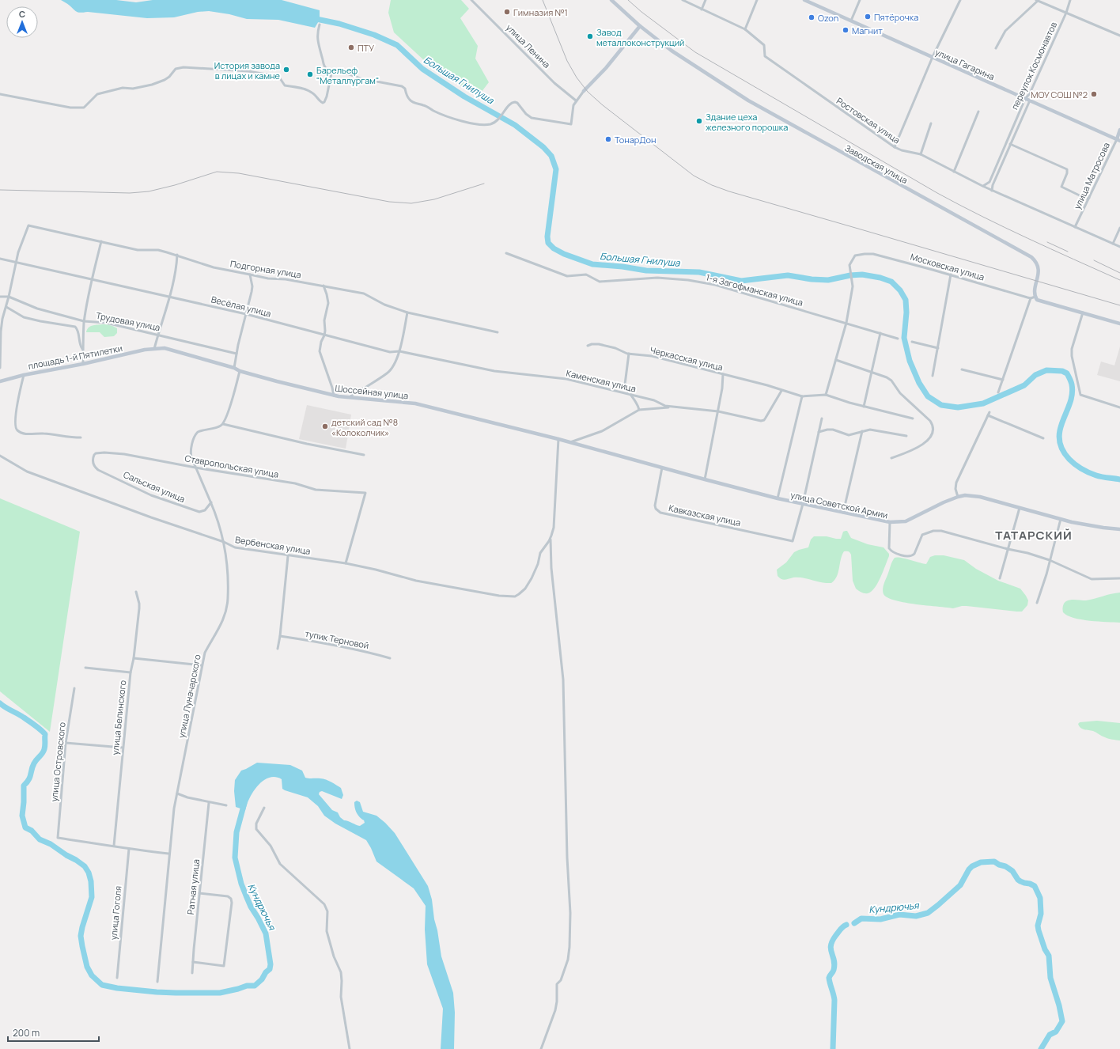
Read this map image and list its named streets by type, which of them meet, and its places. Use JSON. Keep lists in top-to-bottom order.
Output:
{
  "streets": {
    "main road": [
      "улица Гагарина",
      "Заводская улица",
      "улица Матросова",
      "площадь 1-й Пятилетки",
      "Шоссейная улица",
      "улица Советской Армии"
    ],
    "street": [
      "улица Ленина",
      "переулок Космонавтов",
      "Ростовская улица",
      "Московская улица",
      "Подгорная улица",
      "1-я Загофманская улица",
      "Весёлая улица",
      "Трудовая улица",
      "Черкасская улица",
      "Каменская улица",
      "Ставропольская улица",
      "Сальская улица",
      "Кавказская улица",
      "Вербенская улица",
      "тупик Терновой",
      "улица Луначарского",
      "улица Белинского",
      "улица Островского",
      "Ратная улица",
      "улица Гоголя"
    ]
  },
  "crossings": [
    ["улица Гагарина", "переулок Космонавтов"],
    ["улица Гагарина", "улица Матросова"],
    ["переулок Космонавтов", "Ростовская улица"],
    ["Ростовская улица", "улица Матросова"],
    ["Заводская улица", "Московская улица"],
    ["Московская улица", "1-я Загофманская улица"],
    ["Подгорная улица", "Весёлая улица"],
    ["Весёлая улица", "Каменская улица"],
    ["площадь 1-й Пятилетки", "Шоссейная улица"],
    ["Черкасская улица", "Каменская улица"],
    ["Шоссейная улица", "улица Советской Армии"],
    ["Ставропольская улица", "Сальская улица"],
    ["Ставропольская улица", "Вербенская улица"],
    ["Ставропольская улица", "улица Луначарского"],
    ["Сальская улица", "улица Луначарского"],
    ["улица Советской Армии", "Кавказская улица"],
    ["Вербенская улица", "улица Луначарского"],
    ["улица Белинского", "улица Островского"]
  ],
  "districts": ["ТАТАРСКИЙ"],
  "water": ["Большая Гнилуша", "Кундрючья"],
  "places": [
    "Гимназия №1",
    "Пятёрочка",
    "Ozon",
    "Магнит",
    "Завод металлоконструкций",
    "ПТУ",
    "История завода в лицах и камне",
    "Барельеф \"Металлургам\"",
    "МОУ СОШ №2",
    "Здание цеха железного порошка",
    "ТонарДон",
    "детский сад №8 «Колоколчик»"
  ],
  "scale_bar": "200 m",
  "north": "top"
}
